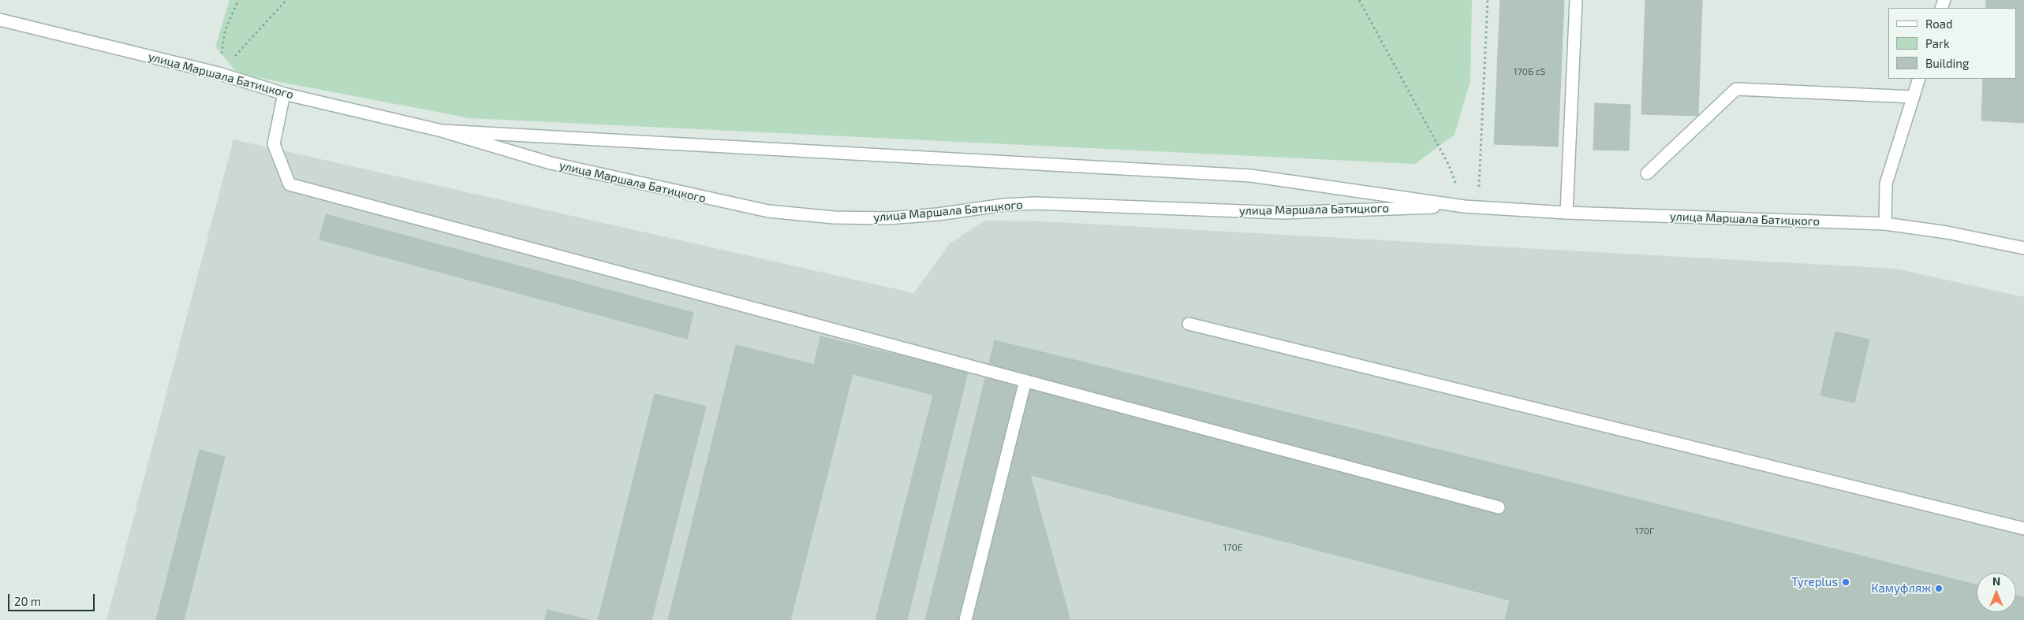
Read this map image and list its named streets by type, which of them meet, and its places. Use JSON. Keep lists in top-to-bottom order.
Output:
{
  "streets": {
    "street": ["улица Маршала Батицкого"]
  },
  "places": ["Tyreplus", "Камуфляж"],
  "house_numbers": ["170Б с5", "170Г", "170Е"],
  "legend": ["Road", "Park", "Building"],
  "scale_bar": "20 m",
  "north": "top"
}
